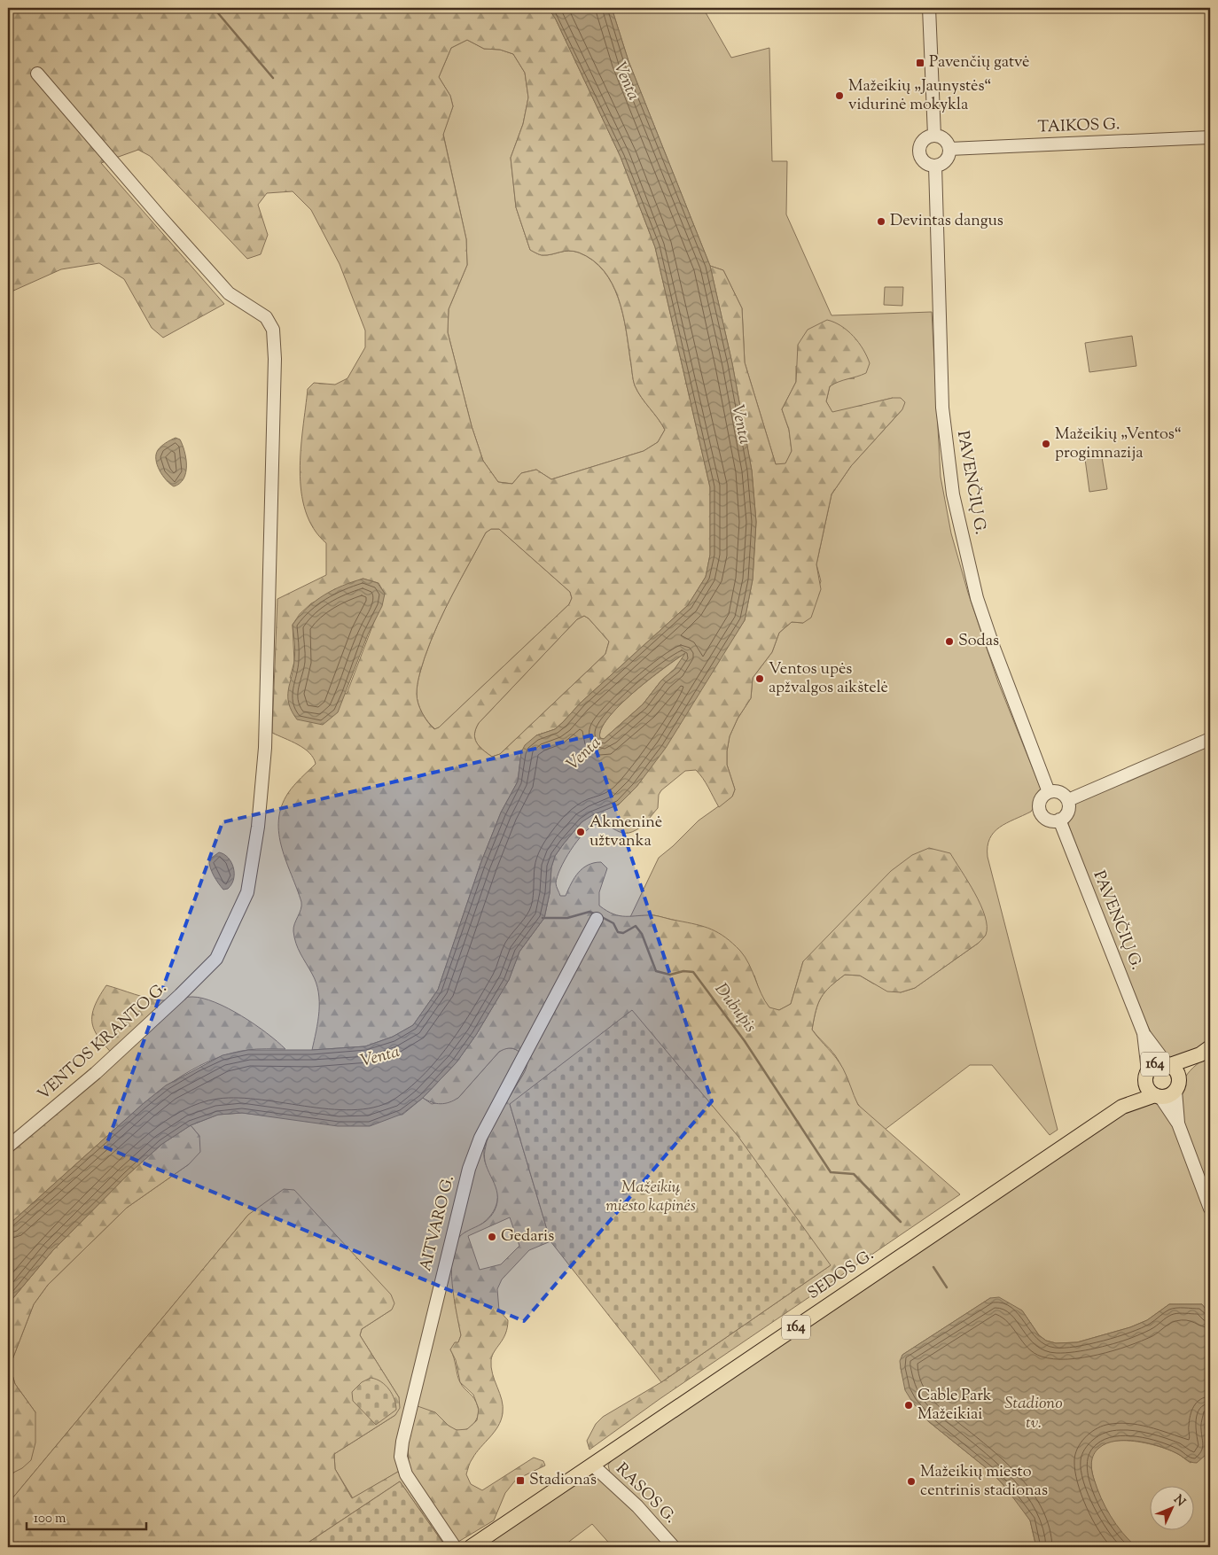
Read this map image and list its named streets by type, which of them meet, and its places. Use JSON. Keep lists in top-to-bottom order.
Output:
{
  "streets": {
    "main road": ["164", "SEDOS G."],
    "street": [
      "TAIKOS G.",
      "PAVENČIŲ G.",
      "VENTOS KRANTO G.",
      "AITVARO G.",
      "RASOS G."
    ]
  },
  "crossings": [
    ["TAIKOS G.", "PAVENČIŲ G."],
    ["PAVENČIŲ G.", "164"],
    ["PAVENČIŲ G.", "SEDOS G."],
    ["164", "SEDOS G."],
    ["SEDOS G.", "RASOS G."]
  ],
  "water": ["Venta", "Dubupis", "Stadiono tv."],
  "parks": ["Mažeikių miesto kapinės"],
  "places": {
    "transit": ["Pavenčių gatvė", "Stadionas"],
    "other": [
      "Mažeikių „Jaunystės“ vidurinė mokykla",
      "Devintas dangus",
      "Mažeikių „Ventos“ progimnazija",
      "Sodas",
      "Ventos upės apžvalgos aikštelė",
      "Akmeninė užtvanka",
      "Gedaris",
      "Cable Park Mažeikiai",
      "Mažeikių miesto centrinis stadionas"
    ]
  },
  "scale_bar": "100 m",
  "north": "top right"
}
